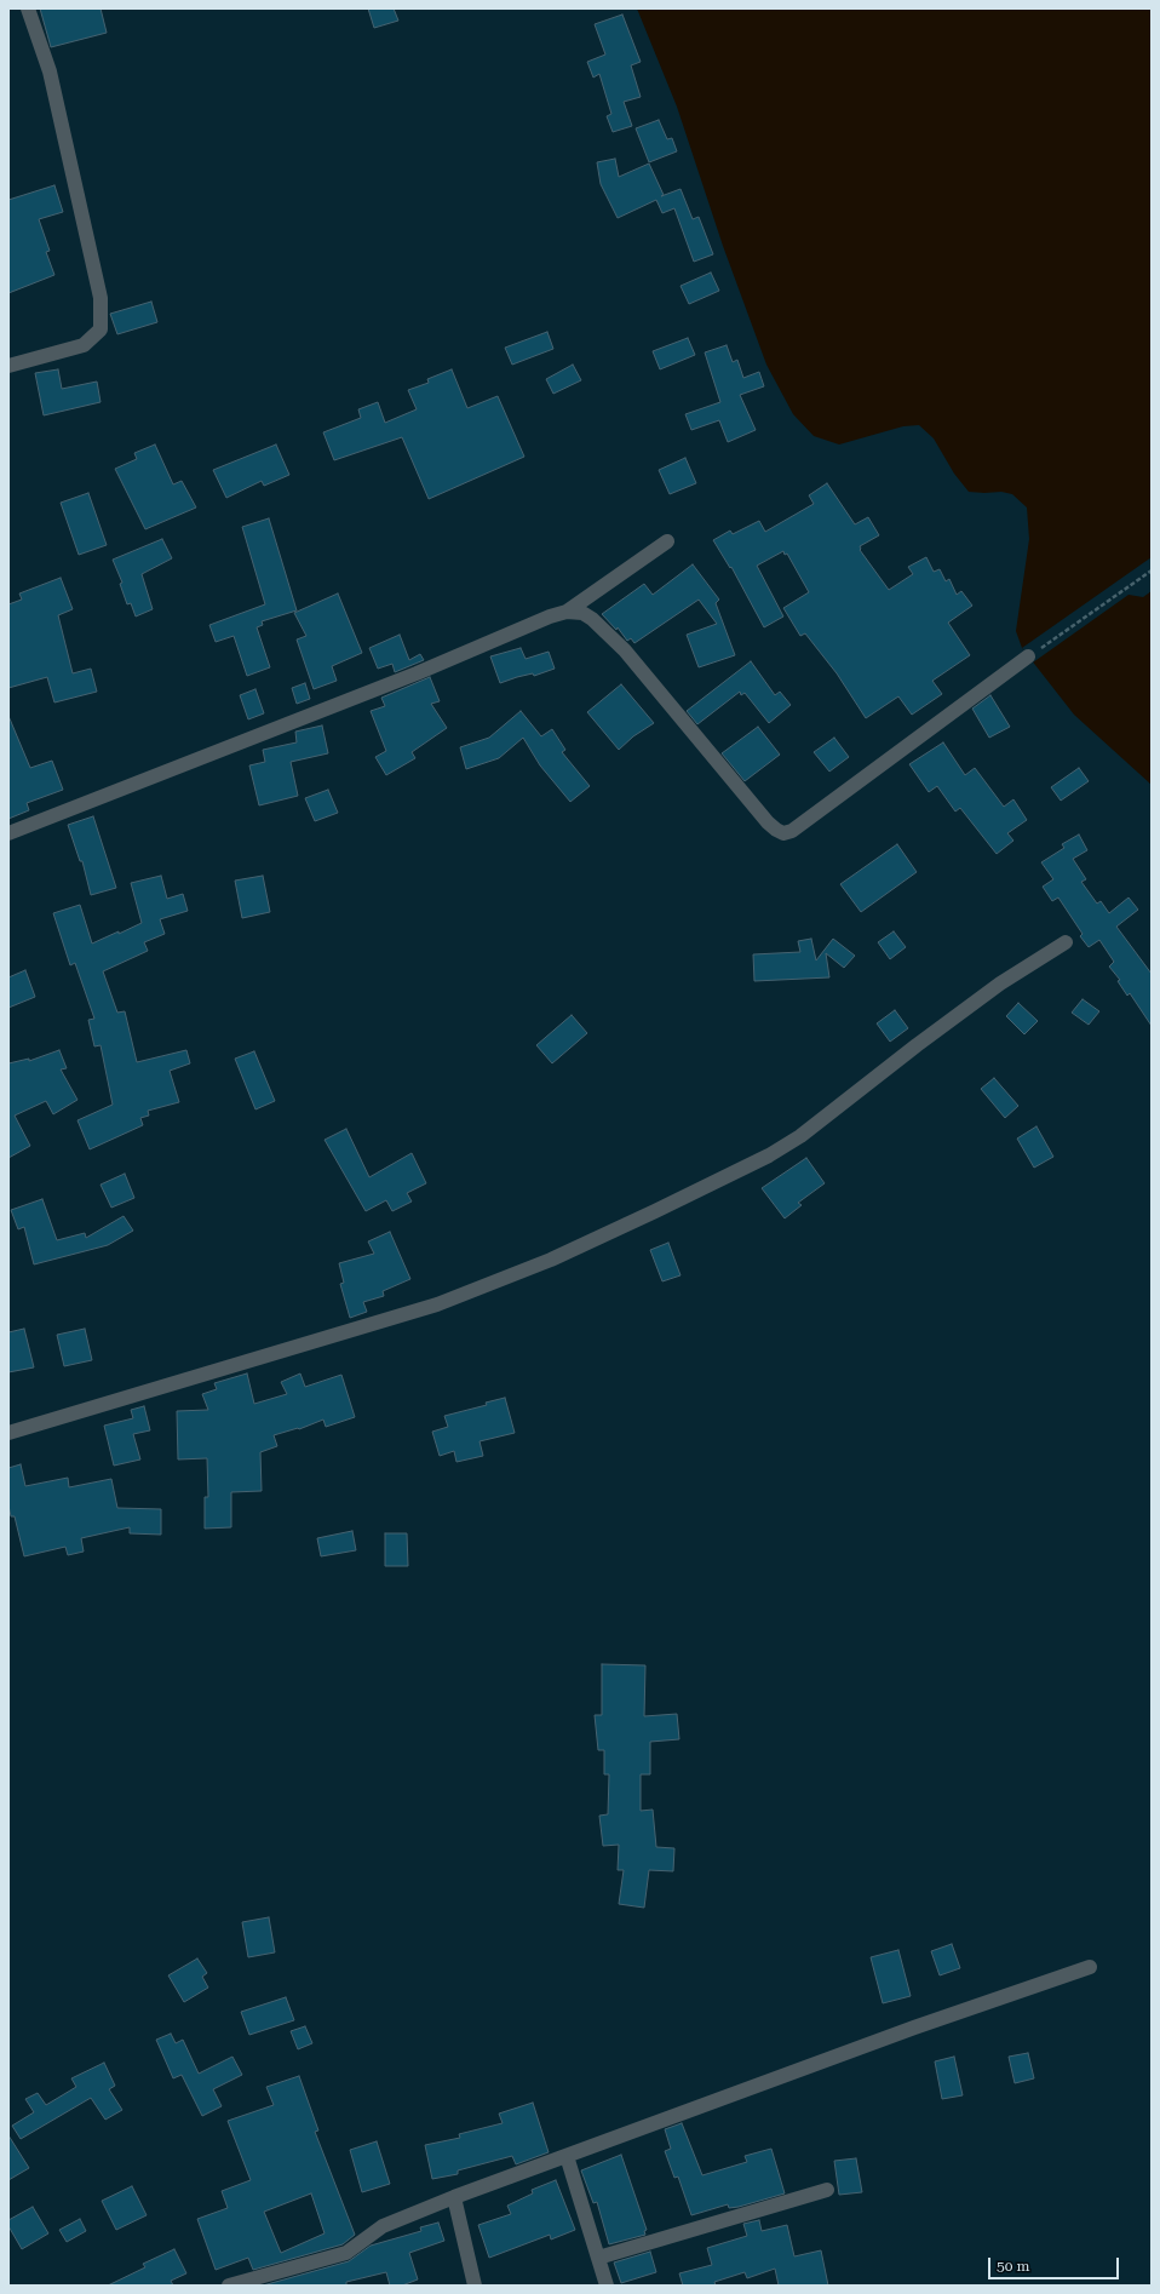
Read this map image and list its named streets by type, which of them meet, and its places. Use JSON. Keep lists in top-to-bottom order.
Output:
{
  "scale_bar": "50 m"
}
